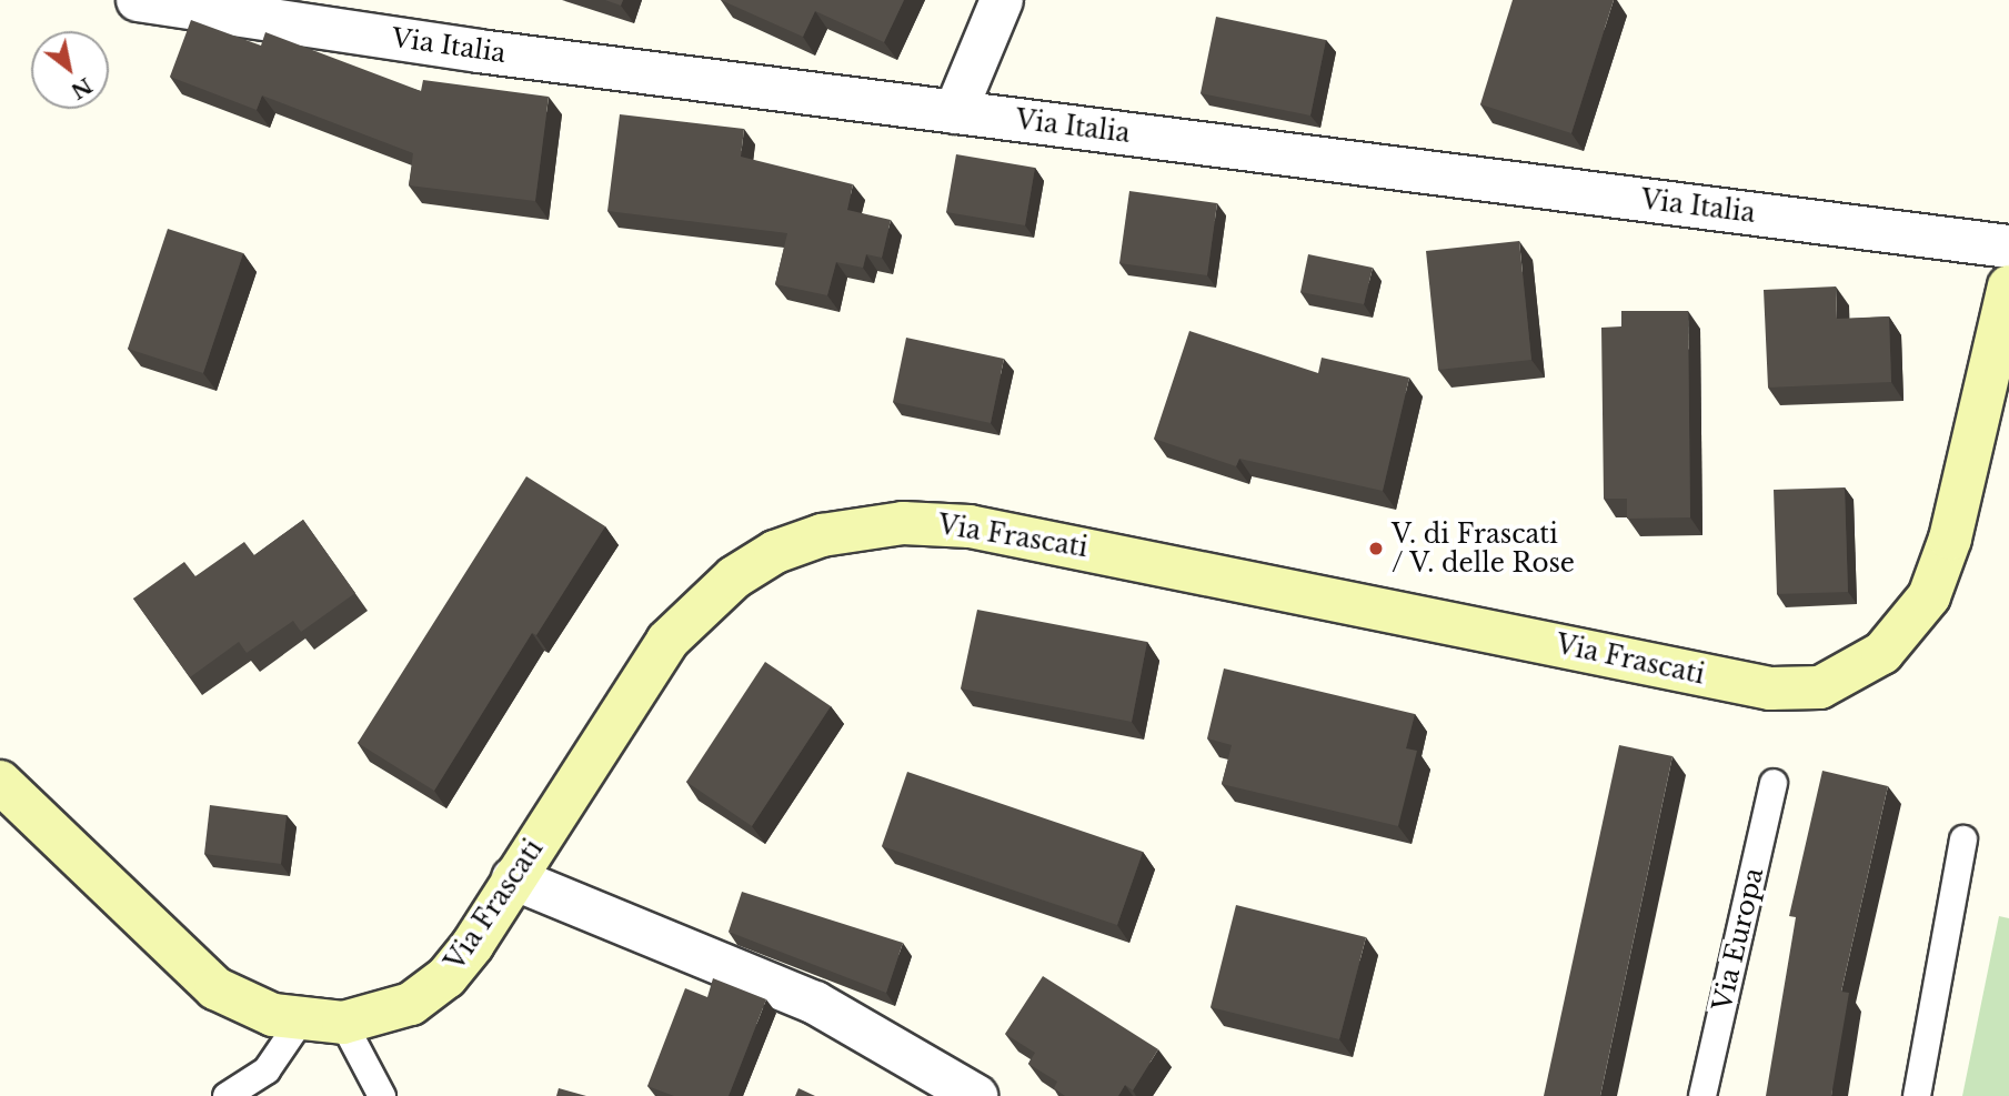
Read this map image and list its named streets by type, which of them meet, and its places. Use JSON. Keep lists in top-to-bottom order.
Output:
{
  "streets": {
    "main road": ["Via Frascati"],
    "street": ["Via Italia"],
    "lane": ["Via Europa"]
  },
  "places": ["V. di Frascati / V. delle Rose"],
  "north": "bottom right"
}
